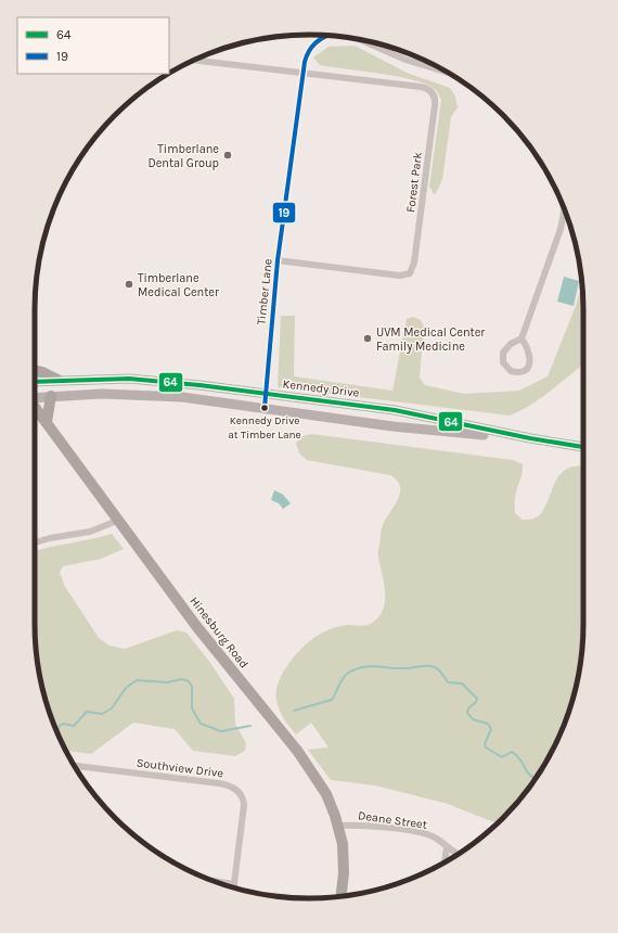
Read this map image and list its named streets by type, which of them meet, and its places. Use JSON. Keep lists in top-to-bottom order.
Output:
{
  "streets": {
    "main road": ["Kennedy Drive", "Hinesburg Road"],
    "street": [
      "Forest Park",
      "Timber Lane",
      "Southview Drive",
      "Deane Street"
    ]
  },
  "crossings": [
    ["Forest Park", "Timber Lane"],
    ["Timber Lane", "Kennedy Drive"],
    ["Hinesburg Road", "Deane Street"]
  ],
  "places": [
    "Timberlane Dental Group",
    "Timberlane Medical Center",
    "UVM Medical Center Family Medicine",
    "Kennedy Drive at Timber Lane"
  ],
  "lines": ["transit line 19", "transit line 64"],
  "legend": ["64", "19"]
}
